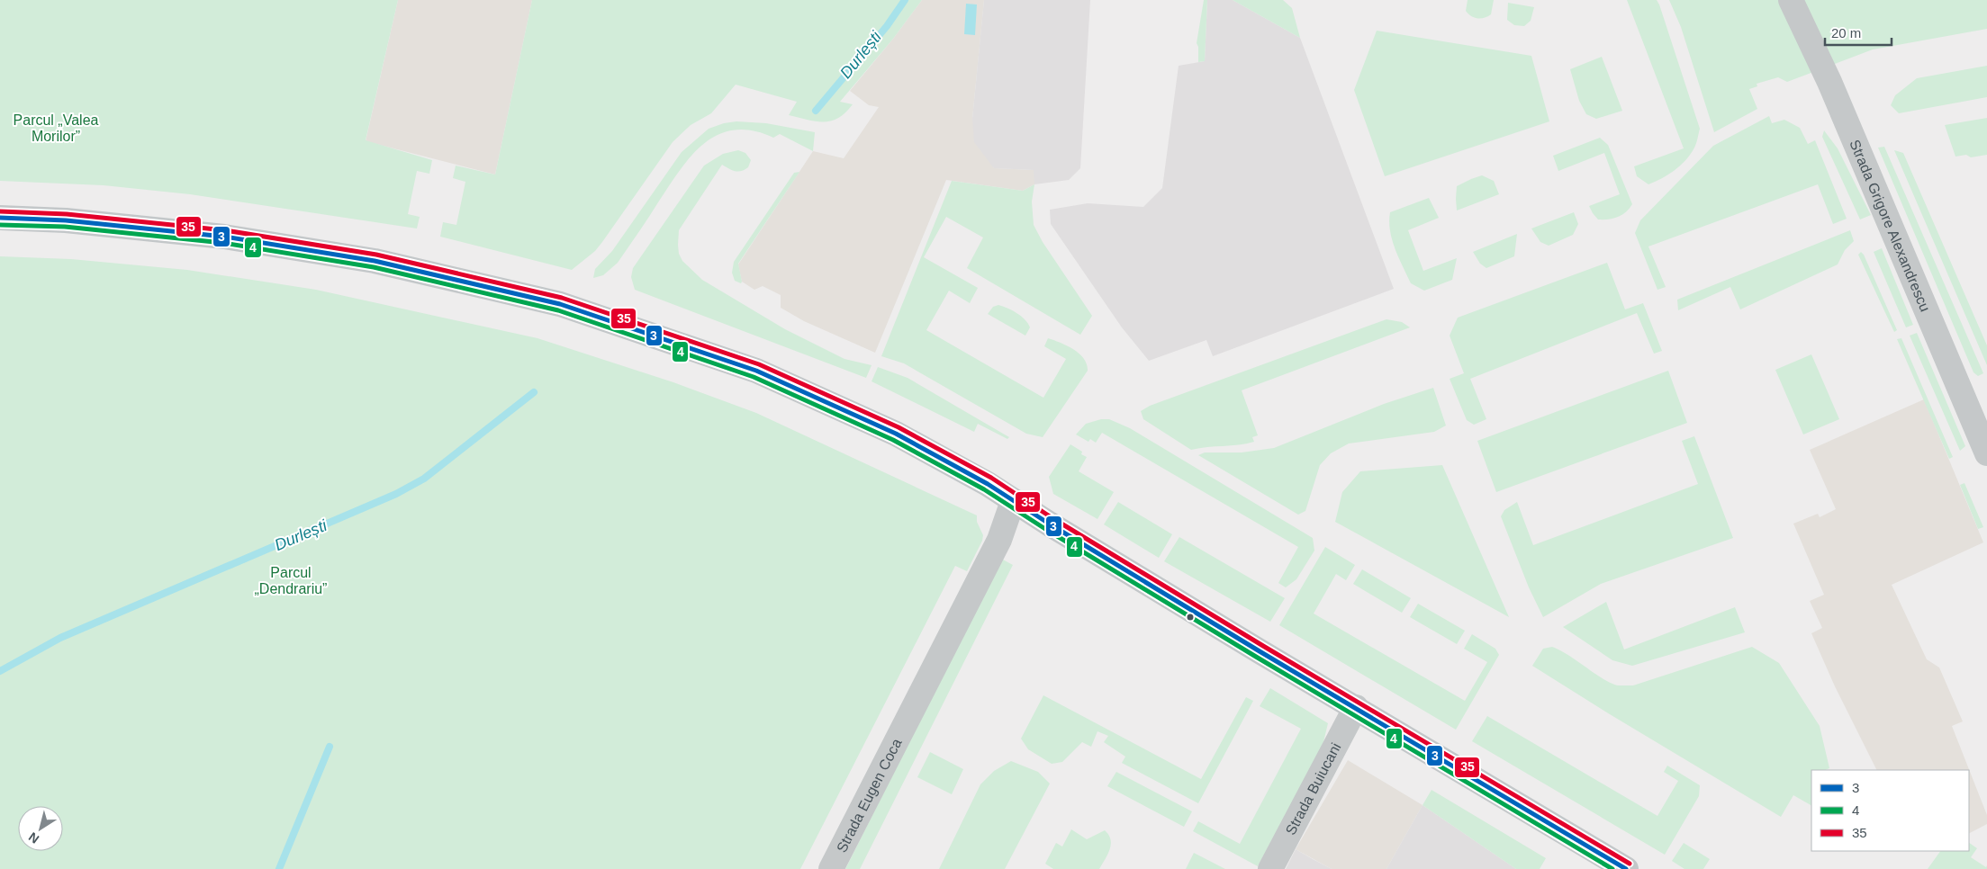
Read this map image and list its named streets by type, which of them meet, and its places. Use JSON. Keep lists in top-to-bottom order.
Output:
{
  "streets": {
    "street": ["Strada Grigore Alexandrescu", "Strada Buiucani", "Strada Eugen Coca"]
  },
  "water": ["Durlești"],
  "parks": ["Parcul „Valea Morilor”", "Parcul „Dendrariu”"],
  "lines": ["transit line 35", "transit line 3", "transit line 4"],
  "legend": ["3", "4", "35"],
  "scale_bar": "20 m",
  "north": "bottom left"
}
